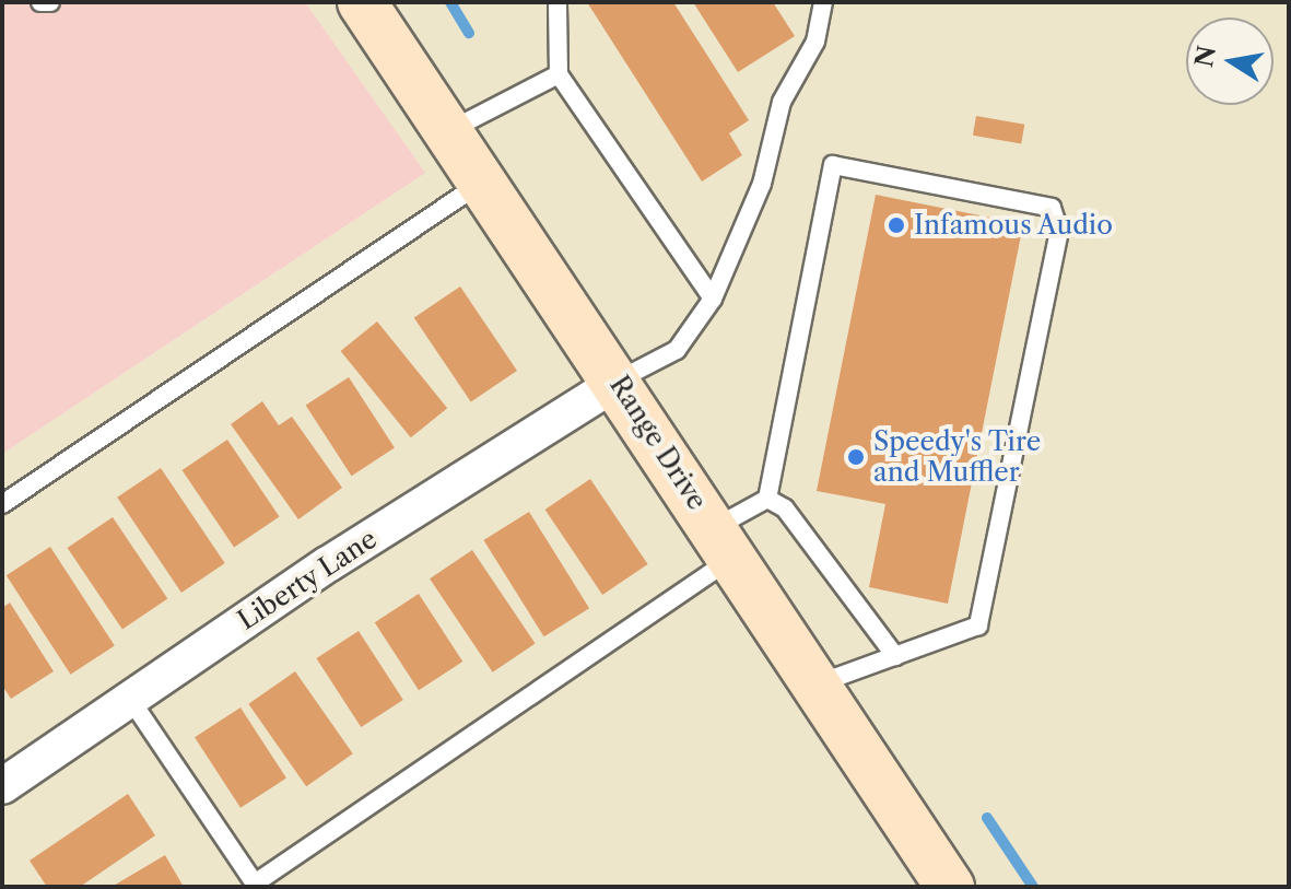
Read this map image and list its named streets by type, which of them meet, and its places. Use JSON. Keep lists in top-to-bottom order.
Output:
{
  "streets": {
    "street": ["Range Drive", "Liberty Lane"]
  },
  "crossings": [
    ["Range Drive", "Liberty Lane"]
  ],
  "places": ["Infamous Audio", "Speedy's Tire and Muffler"],
  "north": "left"
}
